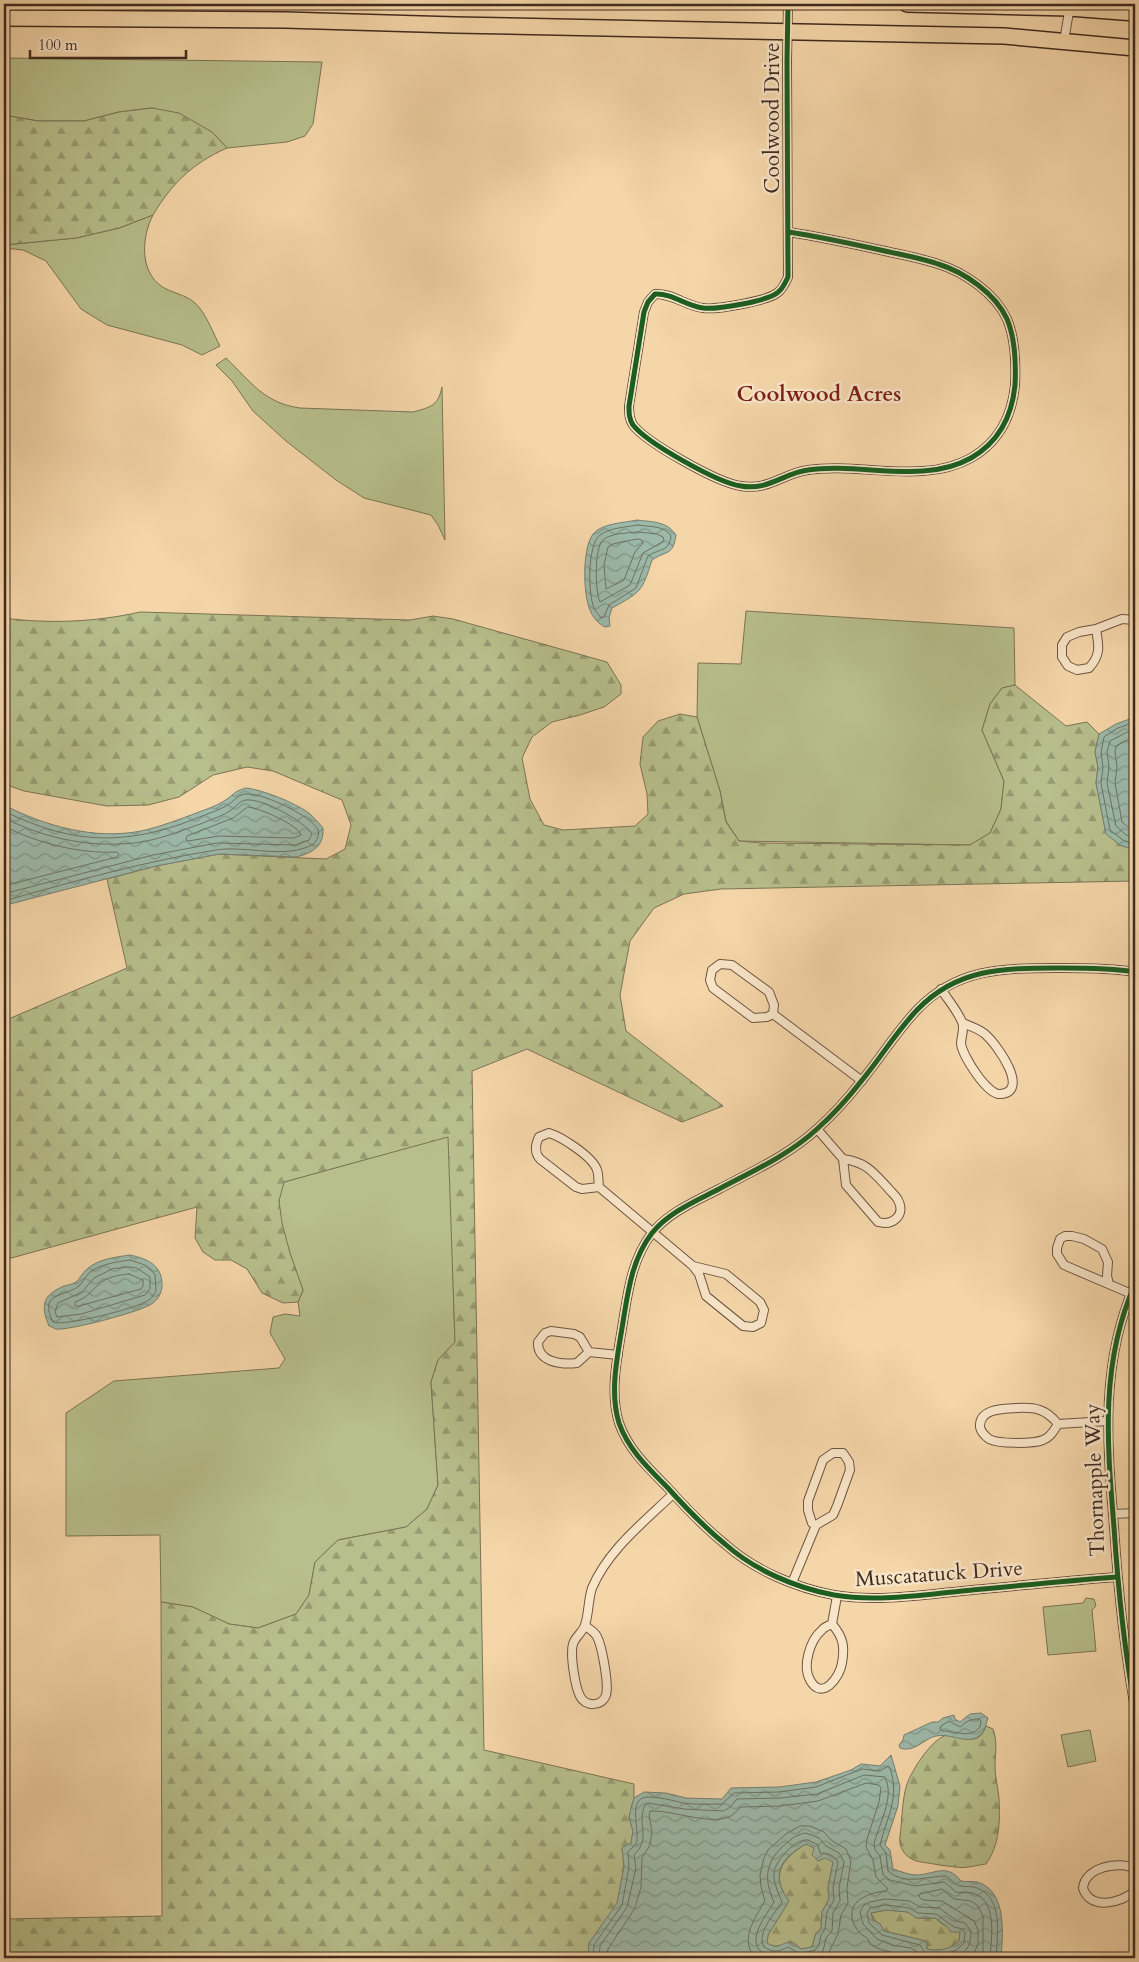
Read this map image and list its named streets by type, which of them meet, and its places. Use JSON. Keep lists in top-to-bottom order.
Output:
{
  "streets": {
    "street": ["Coolwood Drive", "Thornapple Way", "Muscatatuck Drive"]
  },
  "crossings": [
    ["Thornapple Way", "Muscatatuck Drive"]
  ],
  "districts": ["Coolwood Acres"],
  "scale_bar": "100 m"
}
